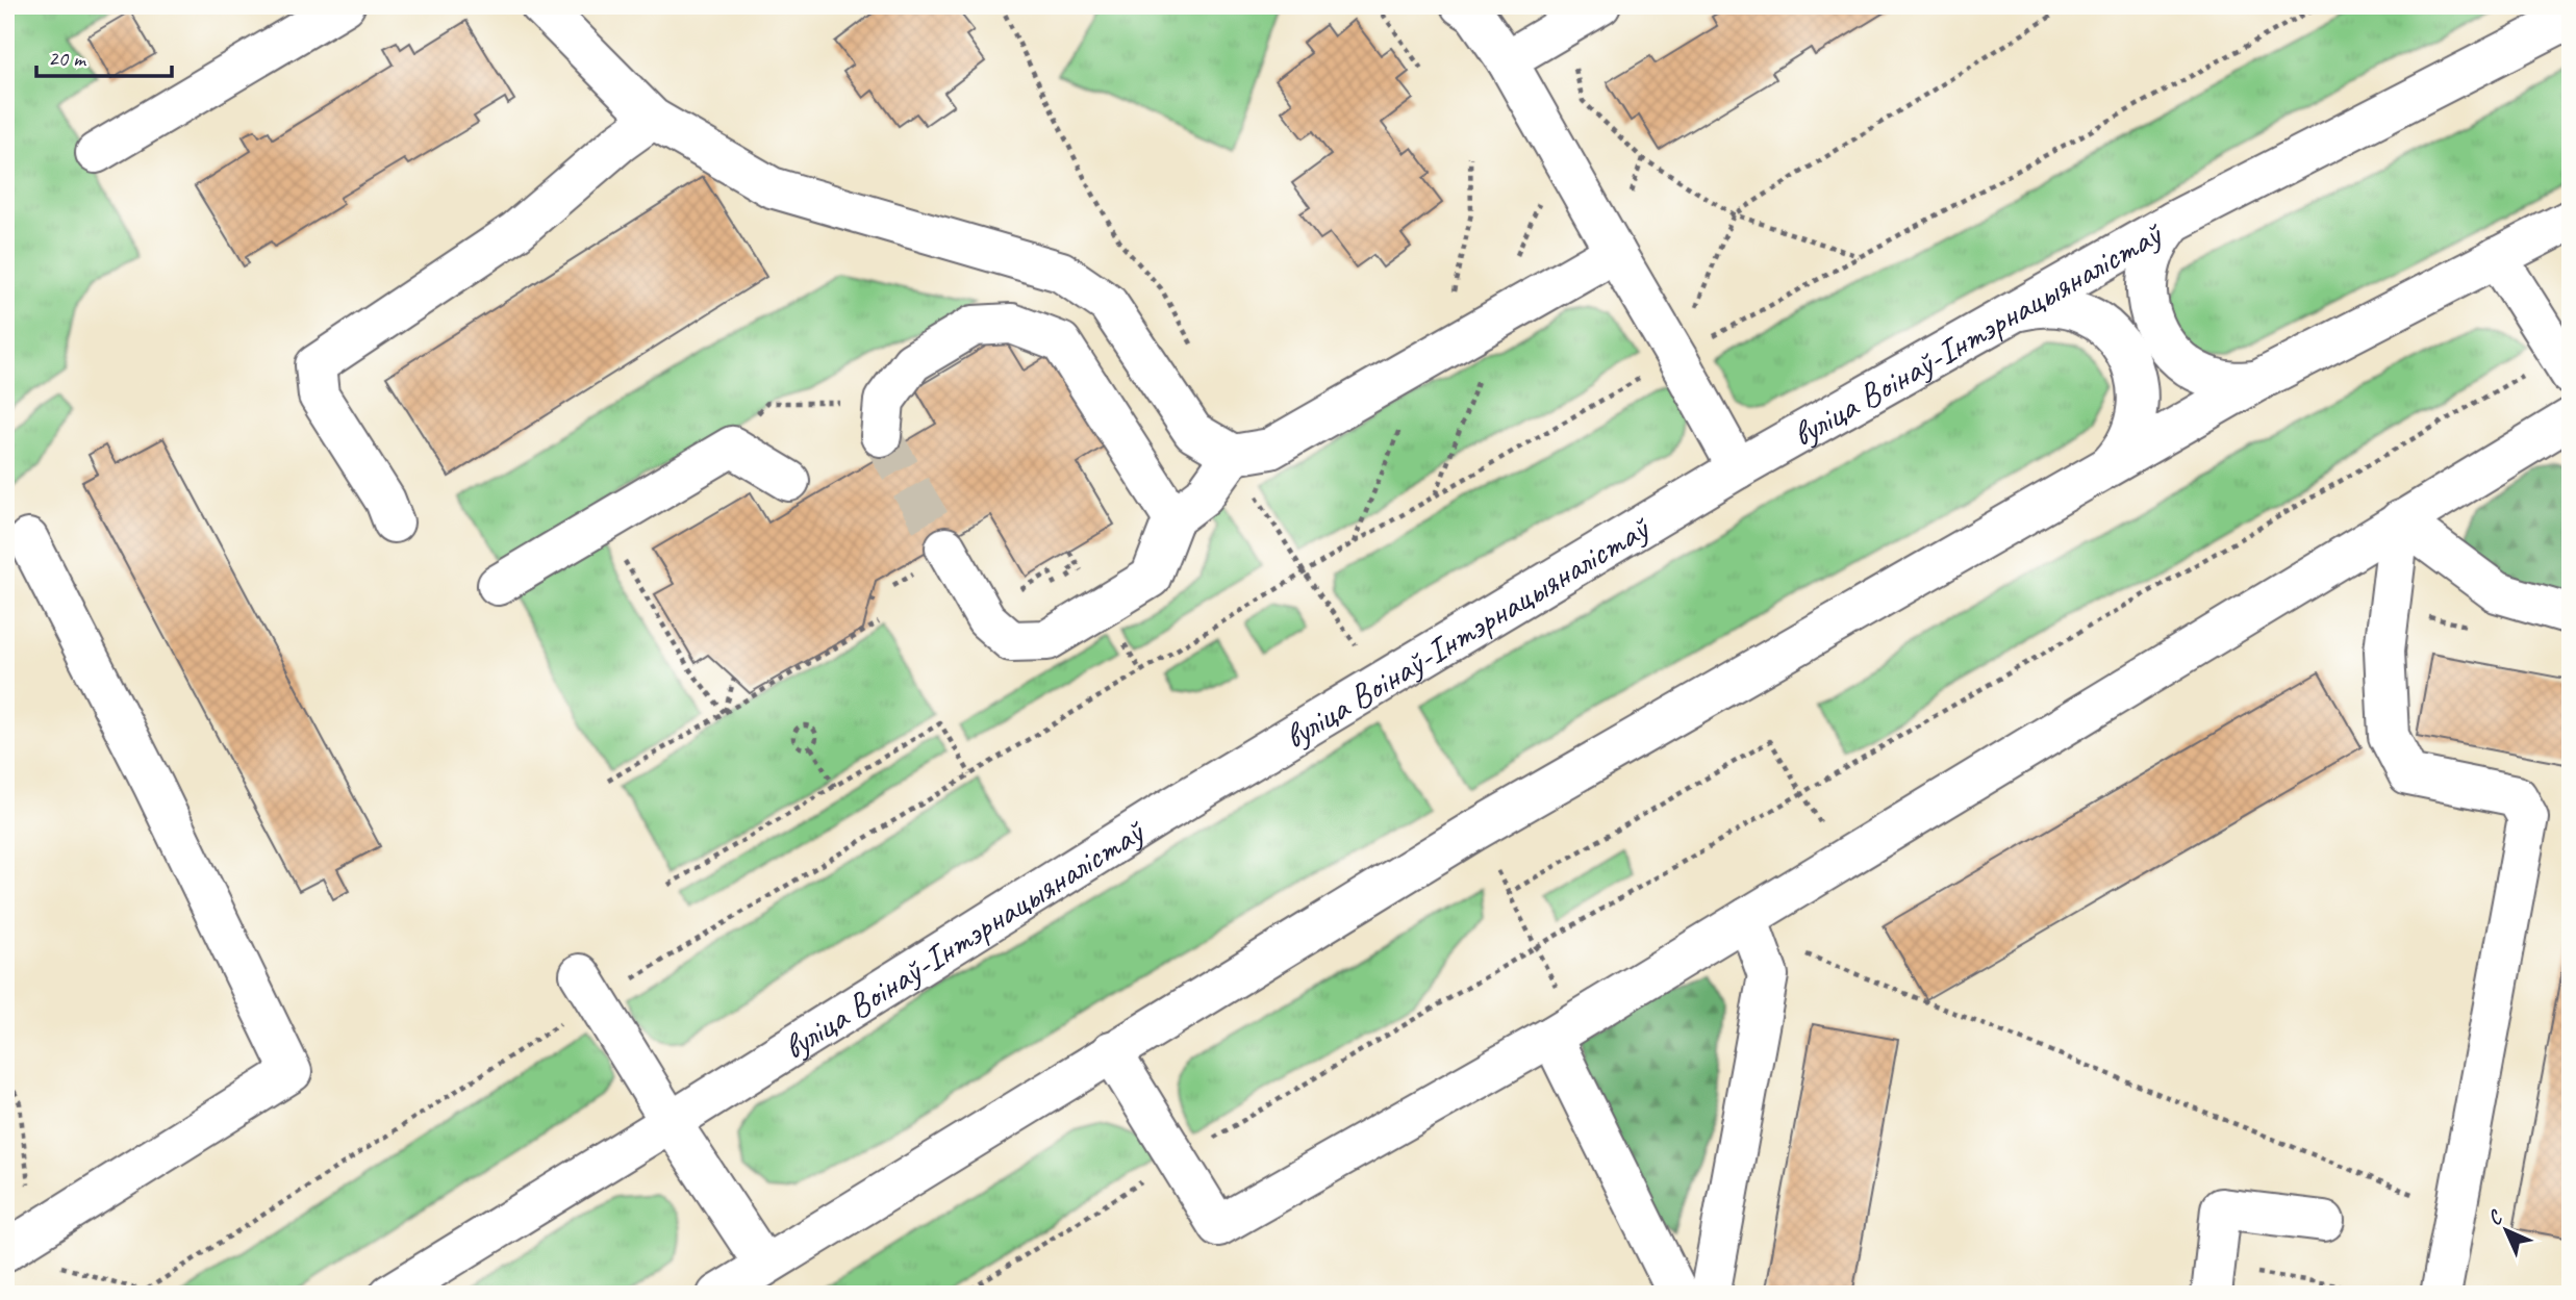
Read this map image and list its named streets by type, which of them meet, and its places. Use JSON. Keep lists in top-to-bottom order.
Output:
{
  "streets": {
    "main road": ["вуліца Воінаў-Інтэрнацыяналістаў"]
  },
  "scale_bar": "20 m",
  "north": "top left"
}
